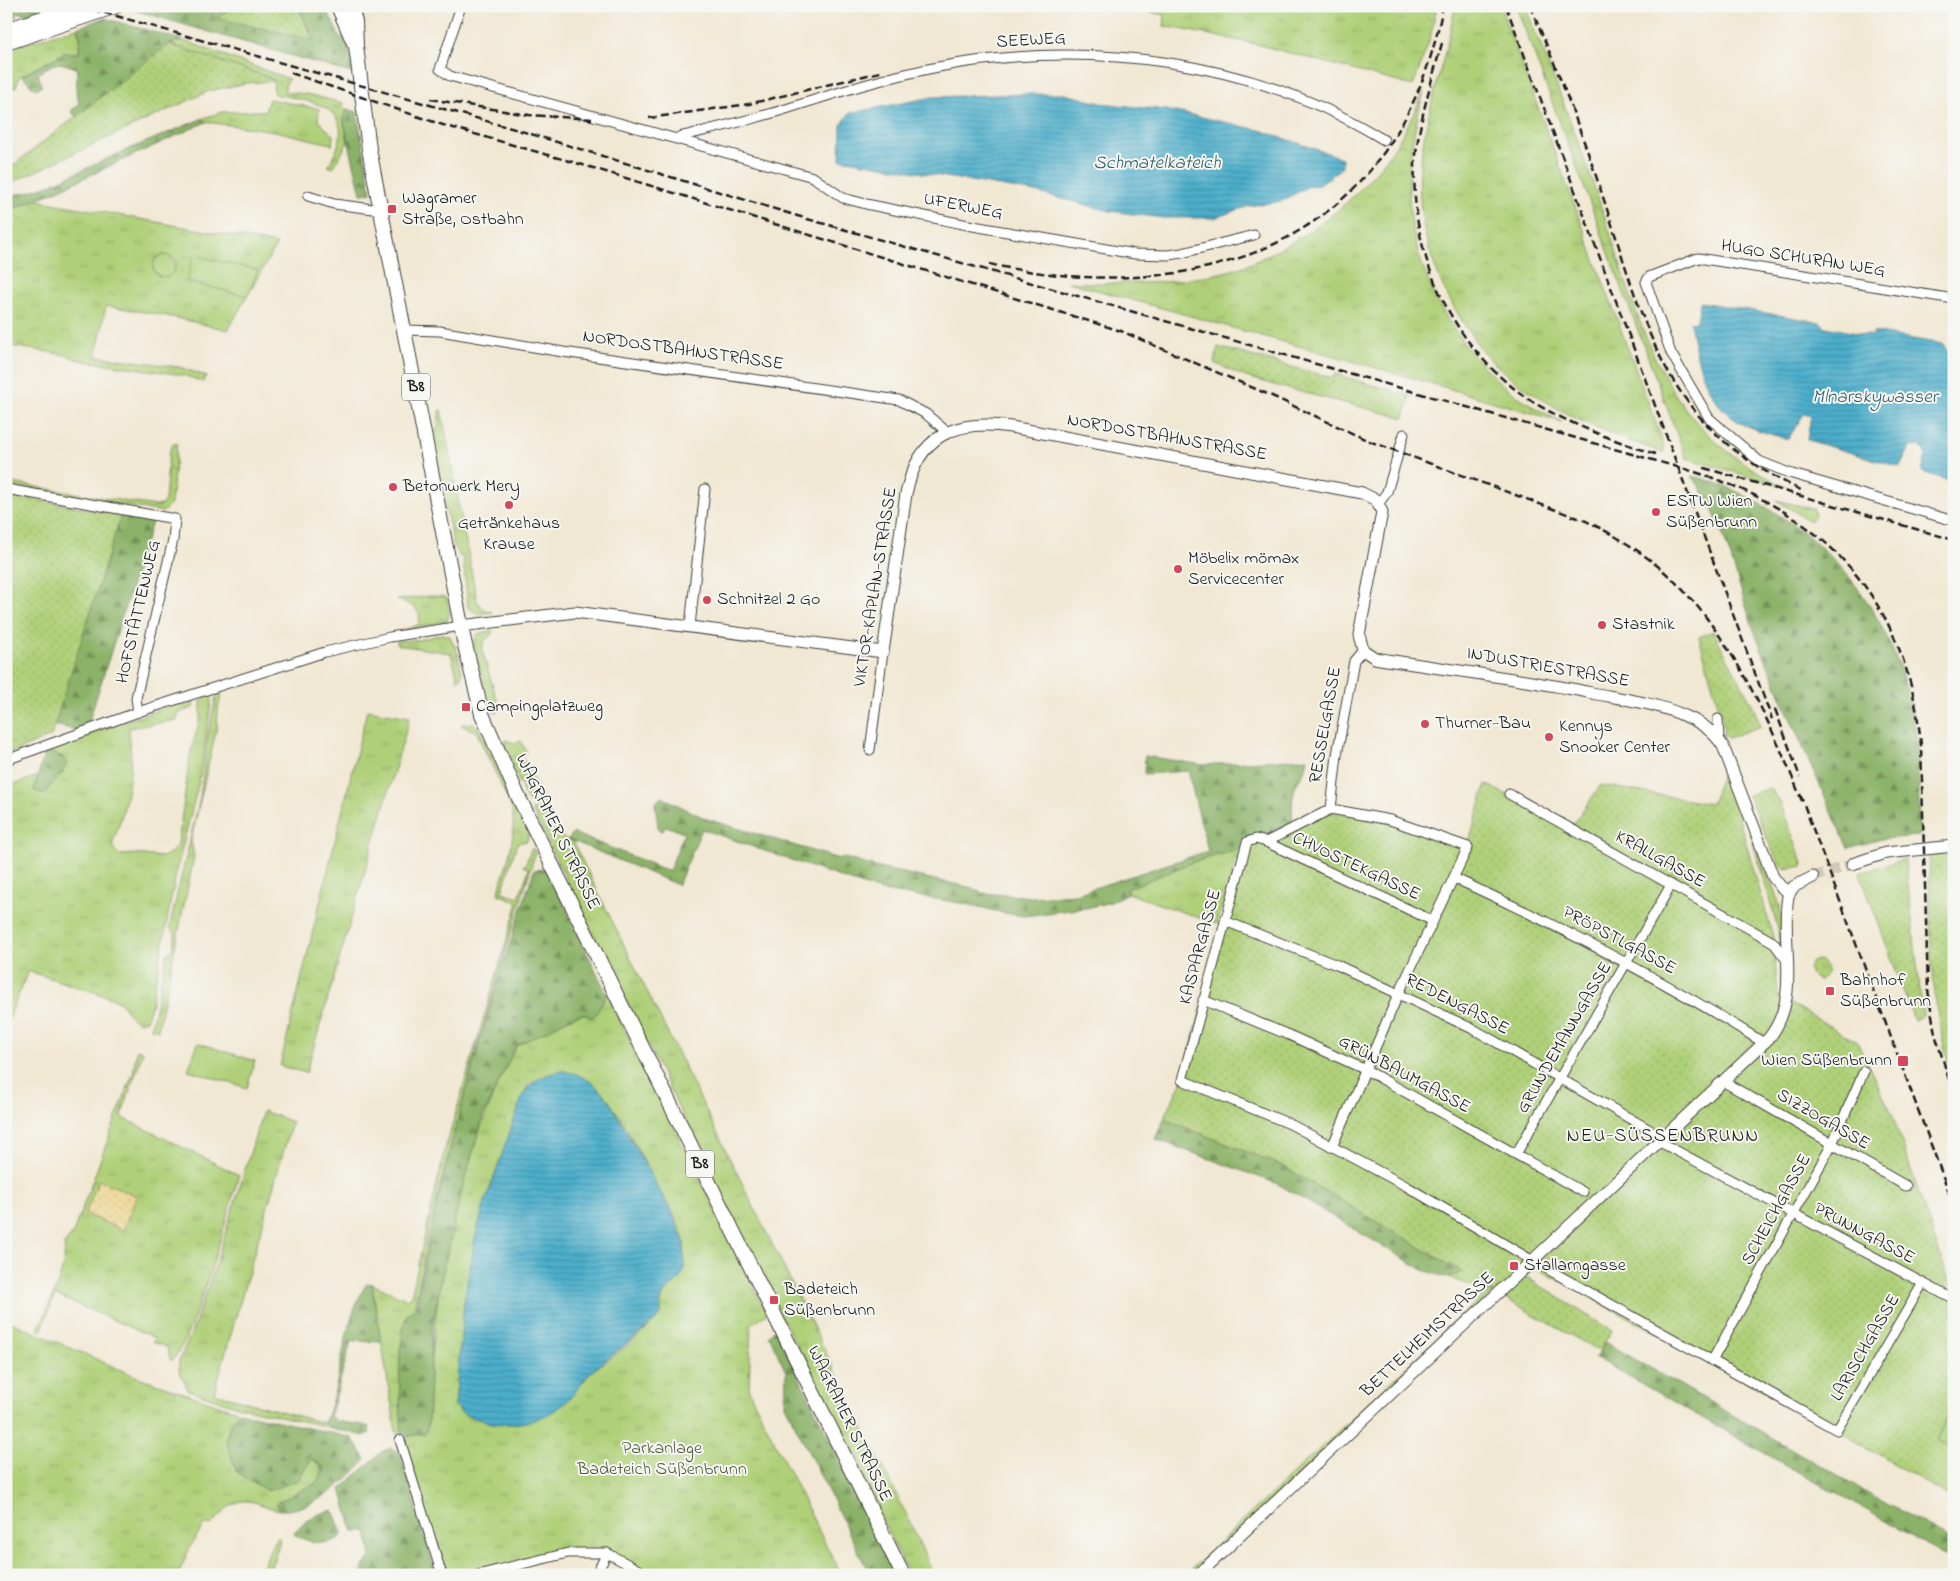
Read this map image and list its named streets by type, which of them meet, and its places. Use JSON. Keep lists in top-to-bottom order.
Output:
{
  "streets": {
    "main road": ["B8", "WAGRAMER STRASSE"],
    "street": [
      "SEEWEG",
      "UFERWEG",
      "HUGO SCHURAN WEG",
      "NORDOSTBAHNSTRASSE",
      "VIKTOR-KAPLAN-STRASSE",
      "HOFSTÄTTENWEG",
      "INDUSTRIESTRASSE",
      "RESSELGASSE",
      "KRALLGASSE",
      "CHVOSTEKGASSE",
      "PRÖPSTLGASSE",
      "KASPARGASSE",
      "REDENGASSE",
      "GRUNDEMANNGASSE",
      "GRÜNBAUMGASSE",
      "SIZZOGASSE",
      "SCHEICHGASSE",
      "PRUNNGASSE",
      "BETTELHEIMSTRASSE",
      "LARISCHGASSE"
    ]
  },
  "crossings": [
    ["SEEWEG", "UFERWEG"],
    ["NORDOSTBAHNSTRASSE", "VIKTOR-KAPLAN-STRASSE"],
    ["NORDOSTBAHNSTRASSE", "RESSELGASSE"],
    ["NORDOSTBAHNSTRASSE", "WAGRAMER STRASSE"],
    ["INDUSTRIESTRASSE", "RESSELGASSE"],
    ["RESSELGASSE", "KASPARGASSE"],
    ["KRALLGASSE", "GRUNDEMANNGASSE"],
    ["KRALLGASSE", "BETTELHEIMSTRASSE"],
    ["CHVOSTEKGASSE", "KASPARGASSE"],
    ["PRÖPSTLGASSE", "GRUNDEMANNGASSE"],
    ["PRÖPSTLGASSE", "BETTELHEIMSTRASSE"],
    ["KASPARGASSE", "REDENGASSE"],
    ["KASPARGASSE", "GRÜNBAUMGASSE"],
    ["REDENGASSE", "GRUNDEMANNGASSE"],
    ["REDENGASSE", "PRUNNGASSE"],
    ["REDENGASSE", "BETTELHEIMSTRASSE"],
    ["GRUNDEMANNGASSE", "GRÜNBAUMGASSE"],
    ["SIZZOGASSE", "SCHEICHGASSE"],
    ["SIZZOGASSE", "BETTELHEIMSTRASSE"],
    ["SCHEICHGASSE", "PRUNNGASSE"],
    ["SCHEICHGASSE", "LARISCHGASSE"],
    ["PRUNNGASSE", "BETTELHEIMSTRASSE"],
    ["PRUNNGASSE", "LARISCHGASSE"]
  ],
  "districts": ["NEU-SÜSSENBRUNN"],
  "water": ["Schmatelkateich", "Mlnarskywasser"],
  "parks": ["Parkanlage Badeteich Süßenbrunn"],
  "places": {
    "transit": [
      "Wagramer Straße, Ostbahn",
      "Campingplatzweg",
      "Bahnhof Süßenbrunn",
      "Wien Süßenbrunn",
      "Stallarngasse",
      "Badeteich Süßenbrunn"
    ],
    "other": [
      "Betonwerk Mery",
      "Getränkehaus Krause",
      "ESTW Wien Süßenbrunn",
      "Möbelix mömax Servicecenter",
      "Schnitzel 2 Go",
      "Stastnik",
      "Thurner-Bau",
      "Kennys Snooker Center"
    ]
  }
}
